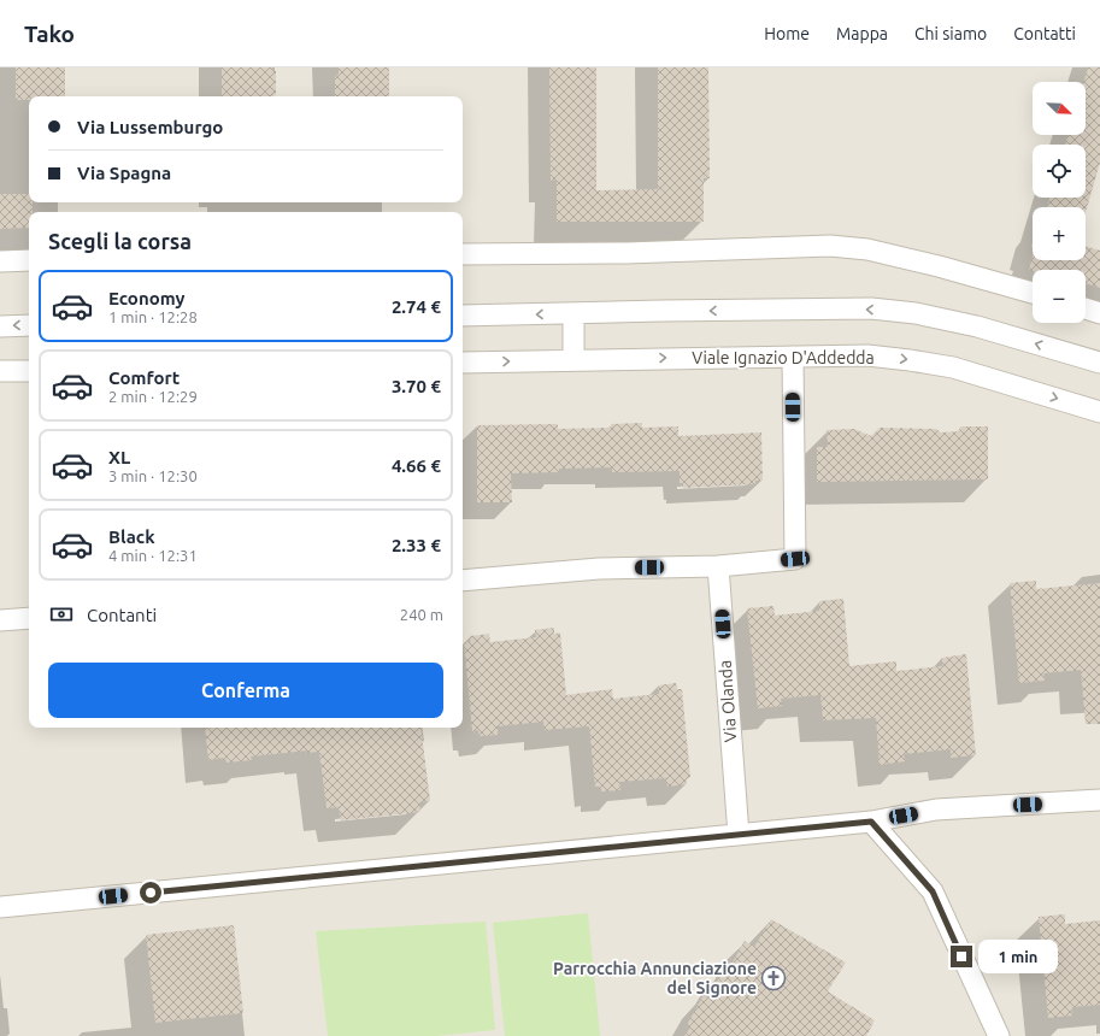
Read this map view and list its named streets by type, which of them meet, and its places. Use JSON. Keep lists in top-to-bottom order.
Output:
{
  "streets": {
    "street": ["Viale Ignazio D'Addedda", "Via Olanda"]
  },
  "places": {
    "church": ["Parrocchia Annunciazione del Signore"]
  },
  "north": "bottom right",
  "page": {
    "header": "Tako",
    "nav": [
      "Home",
      "Mappa",
      "Chi siamo",
      "Contatti"
    ],
    "map_buttons": ["+", "−"],
    "banner": ["Via Lussemburgo", "Via Spagna"],
    "heading": "Scegli la corsa",
    "list": [
      {
        "name": "Economy",
        "note": "1 min · 12:28",
        "value": "2.74 €"
      },
      {
        "name": "Comfort",
        "note": "2 min · 12:29",
        "value": "3.70 €"
      },
      {
        "name": "XL",
        "note": "3 min · 12:30",
        "value": "4.66 €"
      },
      {
        "name": "Black",
        "note": "4 min · 12:31",
        "value": "2.33 €"
      }
    ],
    "pay": ["Contanti", "240 m"],
    "buttons": "Conferma",
    "bubble": "1 min"
  }
}
